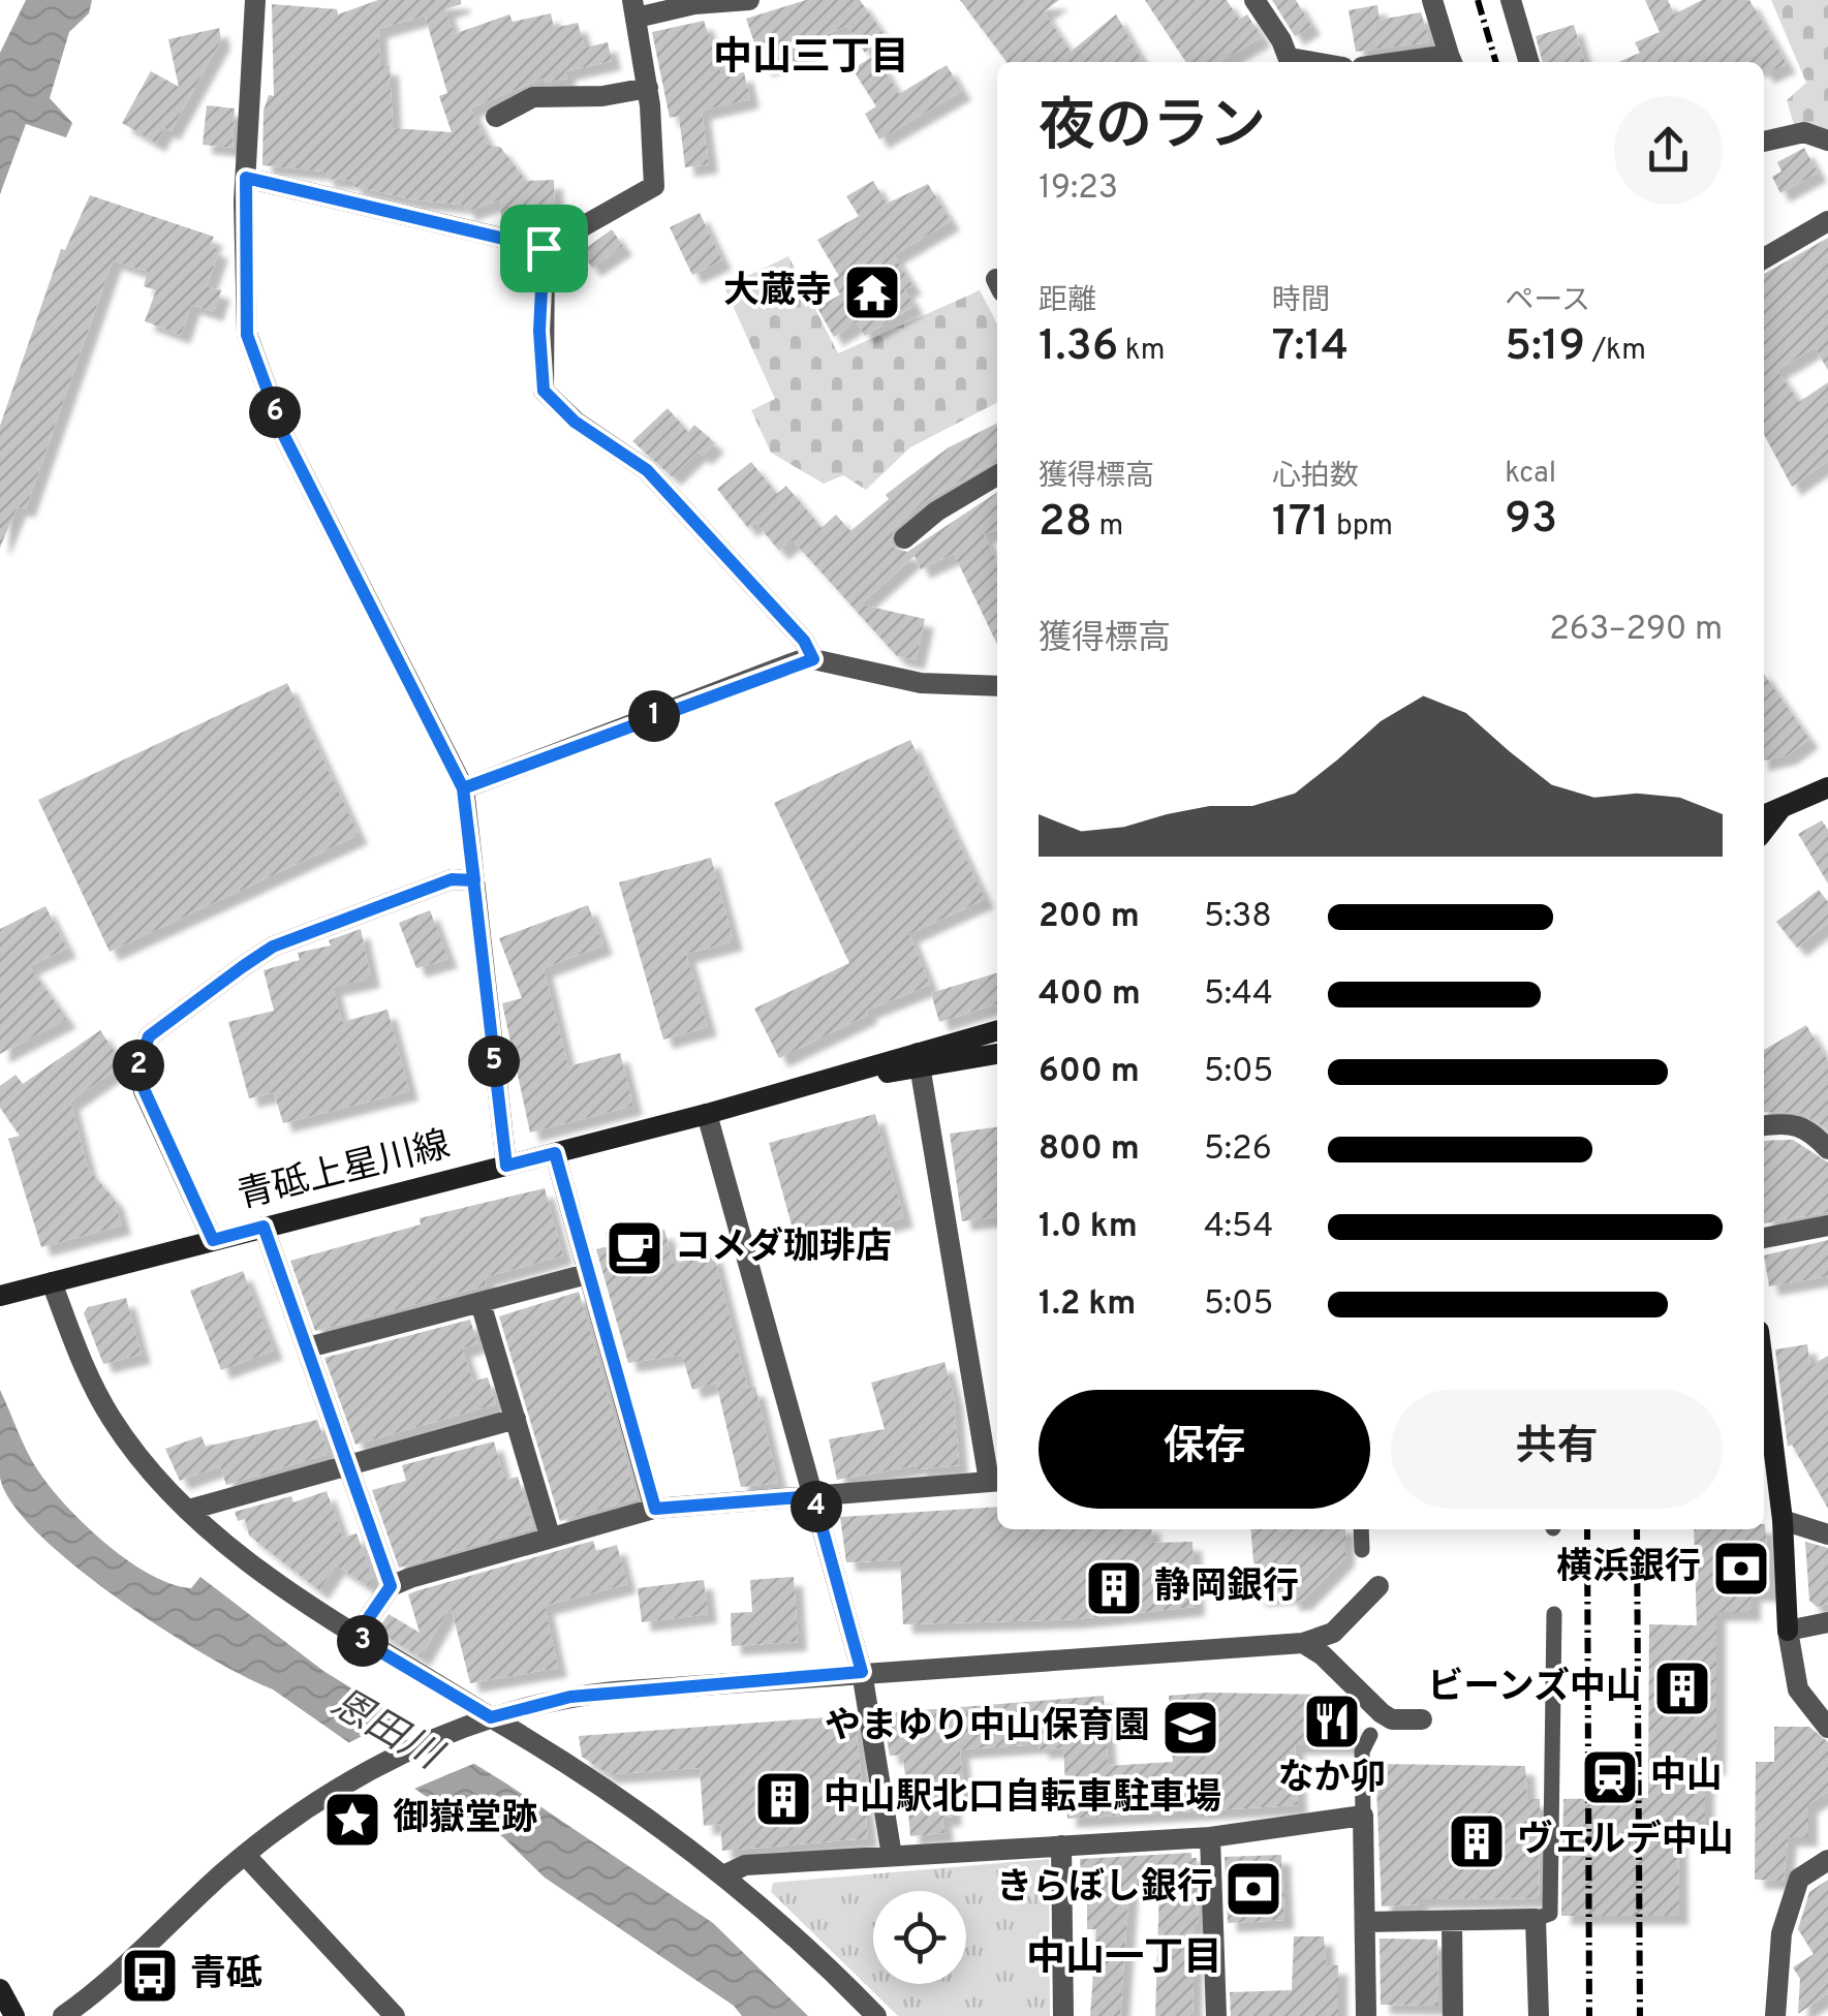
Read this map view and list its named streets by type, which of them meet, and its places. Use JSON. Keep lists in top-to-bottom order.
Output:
{
  "streets": {
    "main road": ["青砥上星川線"]
  },
  "districts": ["中山三丁目", "中山一丁目"],
  "water": ["恩田川"],
  "places": {
    "temple": ["大蔵寺"],
    "cafe": ["コメダ珈琲店"],
    "bank": ["横浜銀行", "きらぼし銀行"],
    "building": [
      "静岡銀行",
      "ビーンズ中山",
      "中山駅北口自転車駐車場",
      "ヴェルデ中山"
    ],
    "restaurant": ["なか卯"],
    "school or university": ["やまゆり中山保育園"],
    "station": ["中山"],
    "place": ["御嶽堂跡"],
    "bus stop": ["青砥"]
  },
  "page": {
    "heading": ["夜のラン", "19:23"],
    "stats": [
      ["距離", "1.36 km"],
      ["時間", "7:14"],
      ["ペース", "5:19 /km"],
      ["獲得標高", "28 m"],
      ["心拍数", "171 bpm"],
      ["kcal", "93"]
    ],
    "pins": [
      "6",
      "1",
      "5",
      "2",
      "4",
      "3"
    ],
    "chart": ["獲得標高", "263–290 m"],
    "list": [
      {
        "name": "200 m",
        "note": "5:38"
      },
      {
        "name": "400 m",
        "note": "5:44"
      },
      {
        "name": "600 m",
        "note": "5:05"
      },
      {
        "name": "800 m",
        "note": "5:26"
      },
      {
        "name": "1.0 km",
        "note": "4:54"
      },
      {
        "name": "1.2 km",
        "note": "5:05"
      }
    ],
    "buttons": ["保存", "共有"]
  }
}
